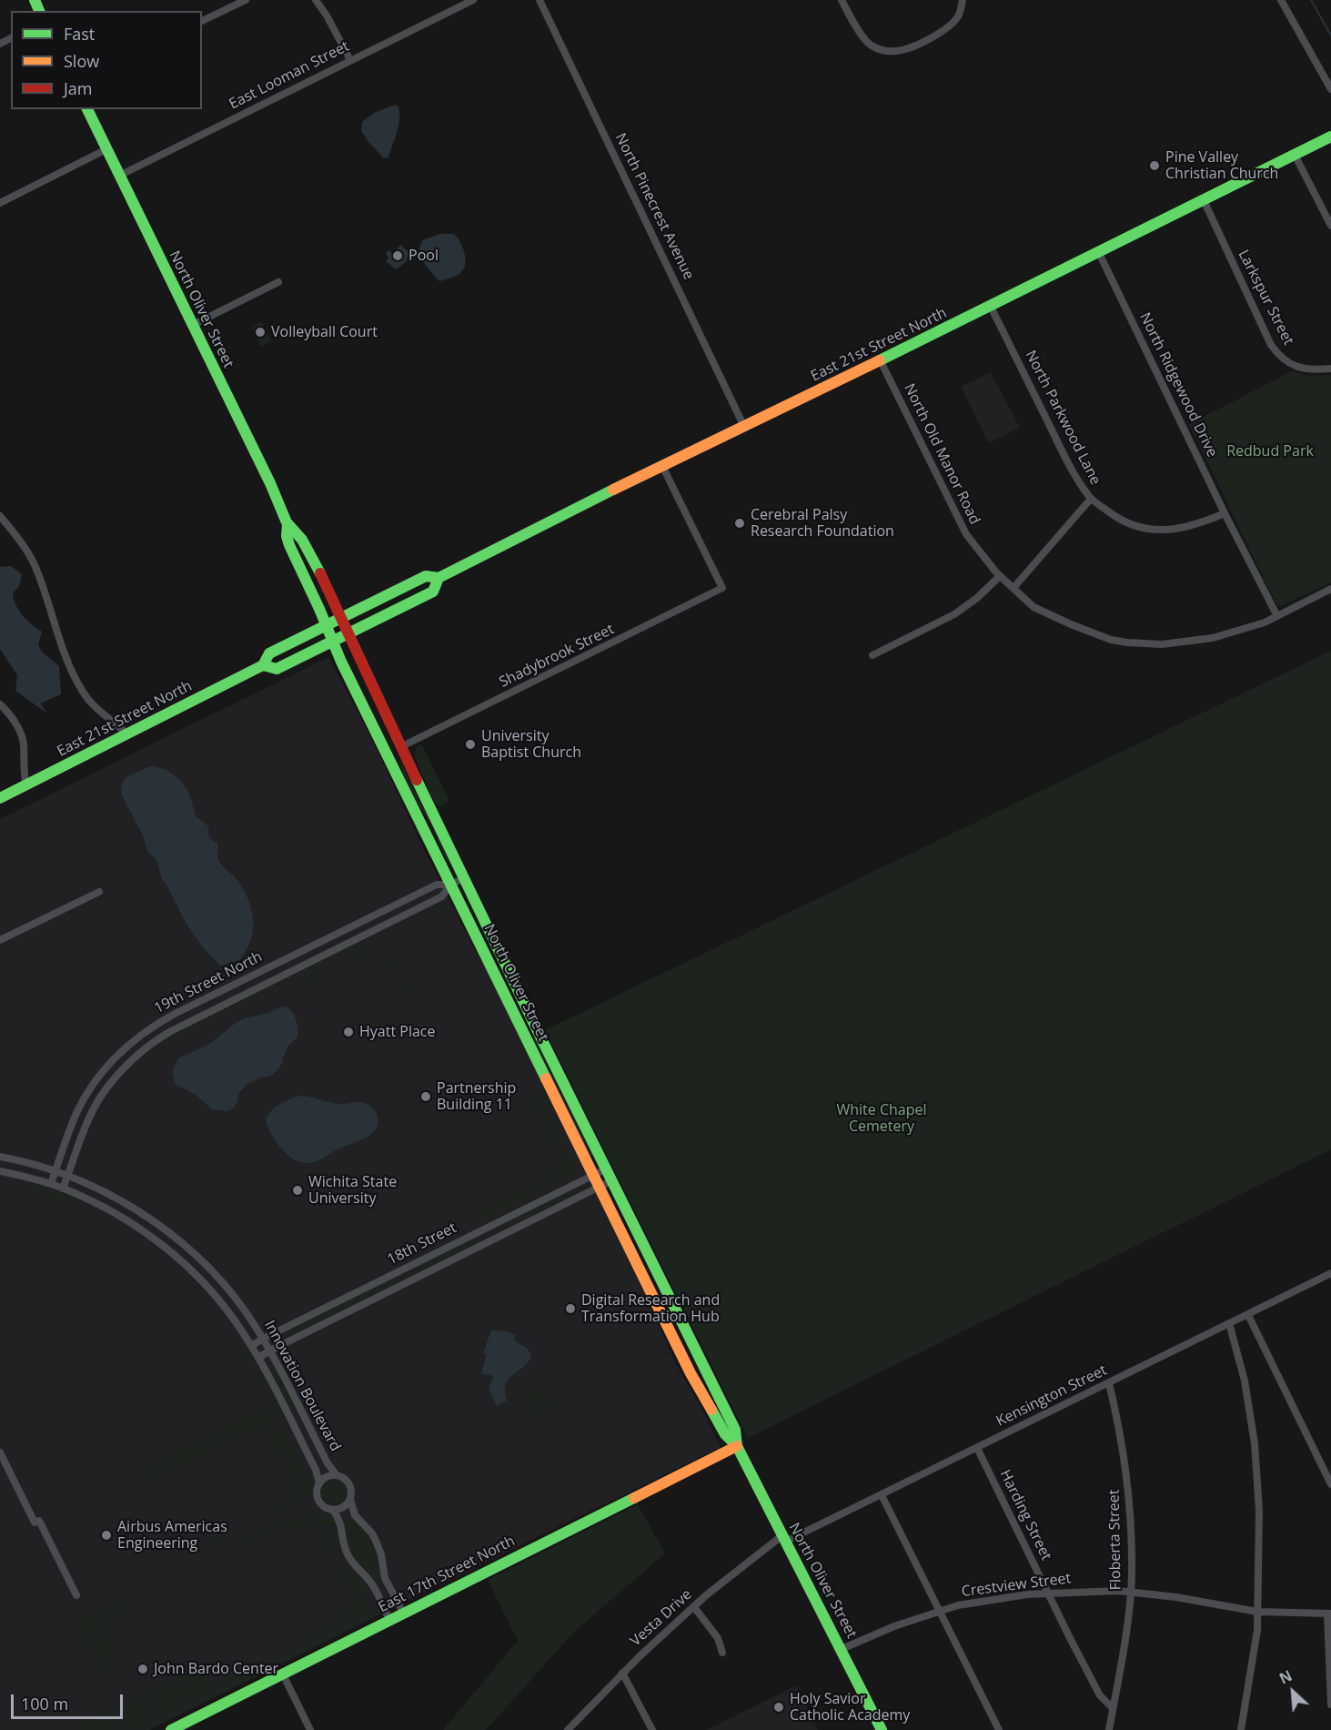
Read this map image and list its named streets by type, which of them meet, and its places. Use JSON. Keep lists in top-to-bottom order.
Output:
{
  "streets": {
    "main road": ["North Oliver Street", "East 21st Street North", "East 17th Street North"],
    "street": [
      "East Looman Street",
      "North Pinecrest Avenue",
      "Larkspur Street",
      "North Ridgewood Drive",
      "North Parkwood Lane",
      "North Old Manor Road",
      "Shadybrook Street",
      "19th Street North",
      "18th Street",
      "Innovation Boulevard",
      "Kensington Street",
      "Harding Street",
      "Floberta Street",
      "Crestview Street",
      "Vesta Drive"
    ]
  },
  "crossings": [
    ["East Looman Street", "North Oliver Street"],
    ["North Pinecrest Avenue", "East 21st Street North"],
    ["Larkspur Street", "East 21st Street North"],
    ["North Oliver Street", "East 21st Street North"],
    ["North Oliver Street", "Shadybrook Street"],
    ["North Oliver Street", "19th Street North"],
    ["North Oliver Street", "18th Street"],
    ["North Oliver Street", "Kensington Street"],
    ["North Oliver Street", "East 17th Street North"],
    ["North Oliver Street", "Crestview Street"],
    ["North Oliver Street", "Vesta Drive"],
    ["East 21st Street North", "North Ridgewood Drive"],
    ["East 21st Street North", "North Parkwood Lane"],
    ["East 21st Street North", "North Old Manor Road"],
    ["East 21st Street North", "Shadybrook Street"],
    ["North Ridgewood Drive", "North Parkwood Lane"],
    ["North Ridgewood Drive", "North Old Manor Road"],
    ["19th Street North", "Innovation Boulevard"],
    ["18th Street", "Innovation Boulevard"],
    ["Innovation Boulevard", "East 17th Street North"],
    ["Kensington Street", "Harding Street"],
    ["Kensington Street", "Floberta Street"],
    ["Kensington Street", "Vesta Drive"],
    ["Harding Street", "Floberta Street"],
    ["Harding Street", "Crestview Street"],
    ["Floberta Street", "Crestview Street"]
  ],
  "parks": ["Redbud Park", "White Chapel Cemetery"],
  "places": [
    "Pine Valley Christian Church",
    "Pool",
    "Volleyball Court",
    "Cerebral Palsy Research Foundation",
    "University Baptist Church",
    "Hyatt Place",
    "Partnership Building 11",
    "Wichita State University",
    "Digital Research and Transformation Hub",
    "Airbus Americas Engineering",
    "John Bardo Center",
    "Holy Savior Catholic Academy"
  ],
  "legend": ["Fast", "Slow", "Jam"],
  "scale_bar": "100 m",
  "north": "top left"
}
